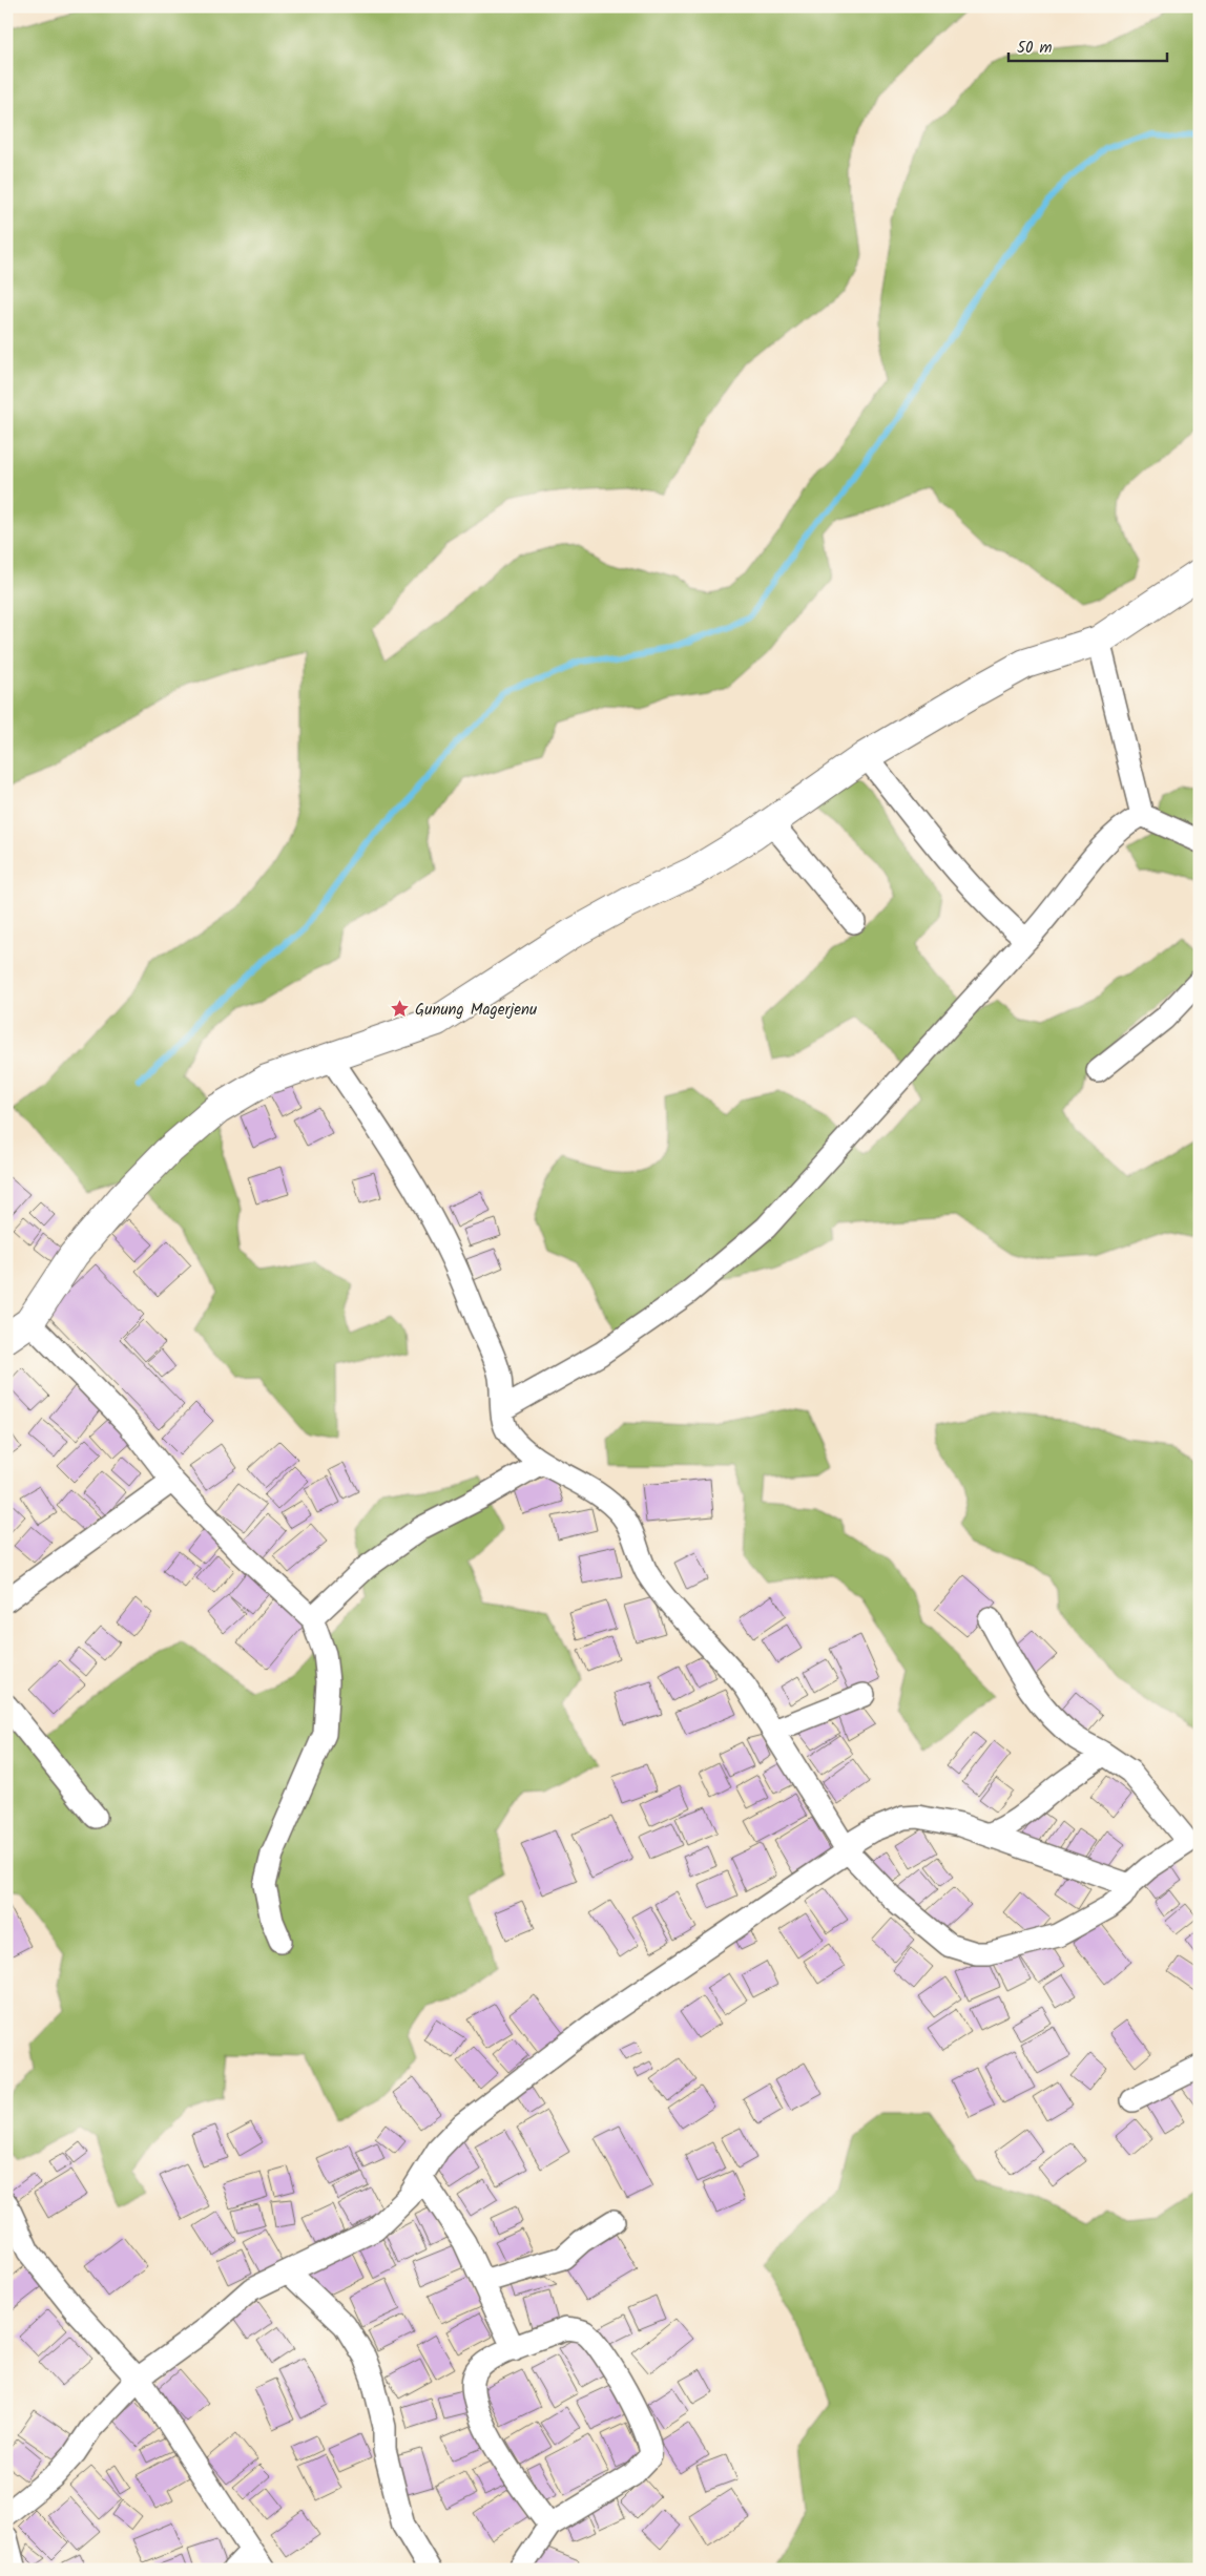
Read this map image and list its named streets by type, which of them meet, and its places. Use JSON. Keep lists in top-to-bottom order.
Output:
{
  "places": {
    "place": ["Gunung Magerjenu"]
  },
  "scale_bar": "50 m"
}
